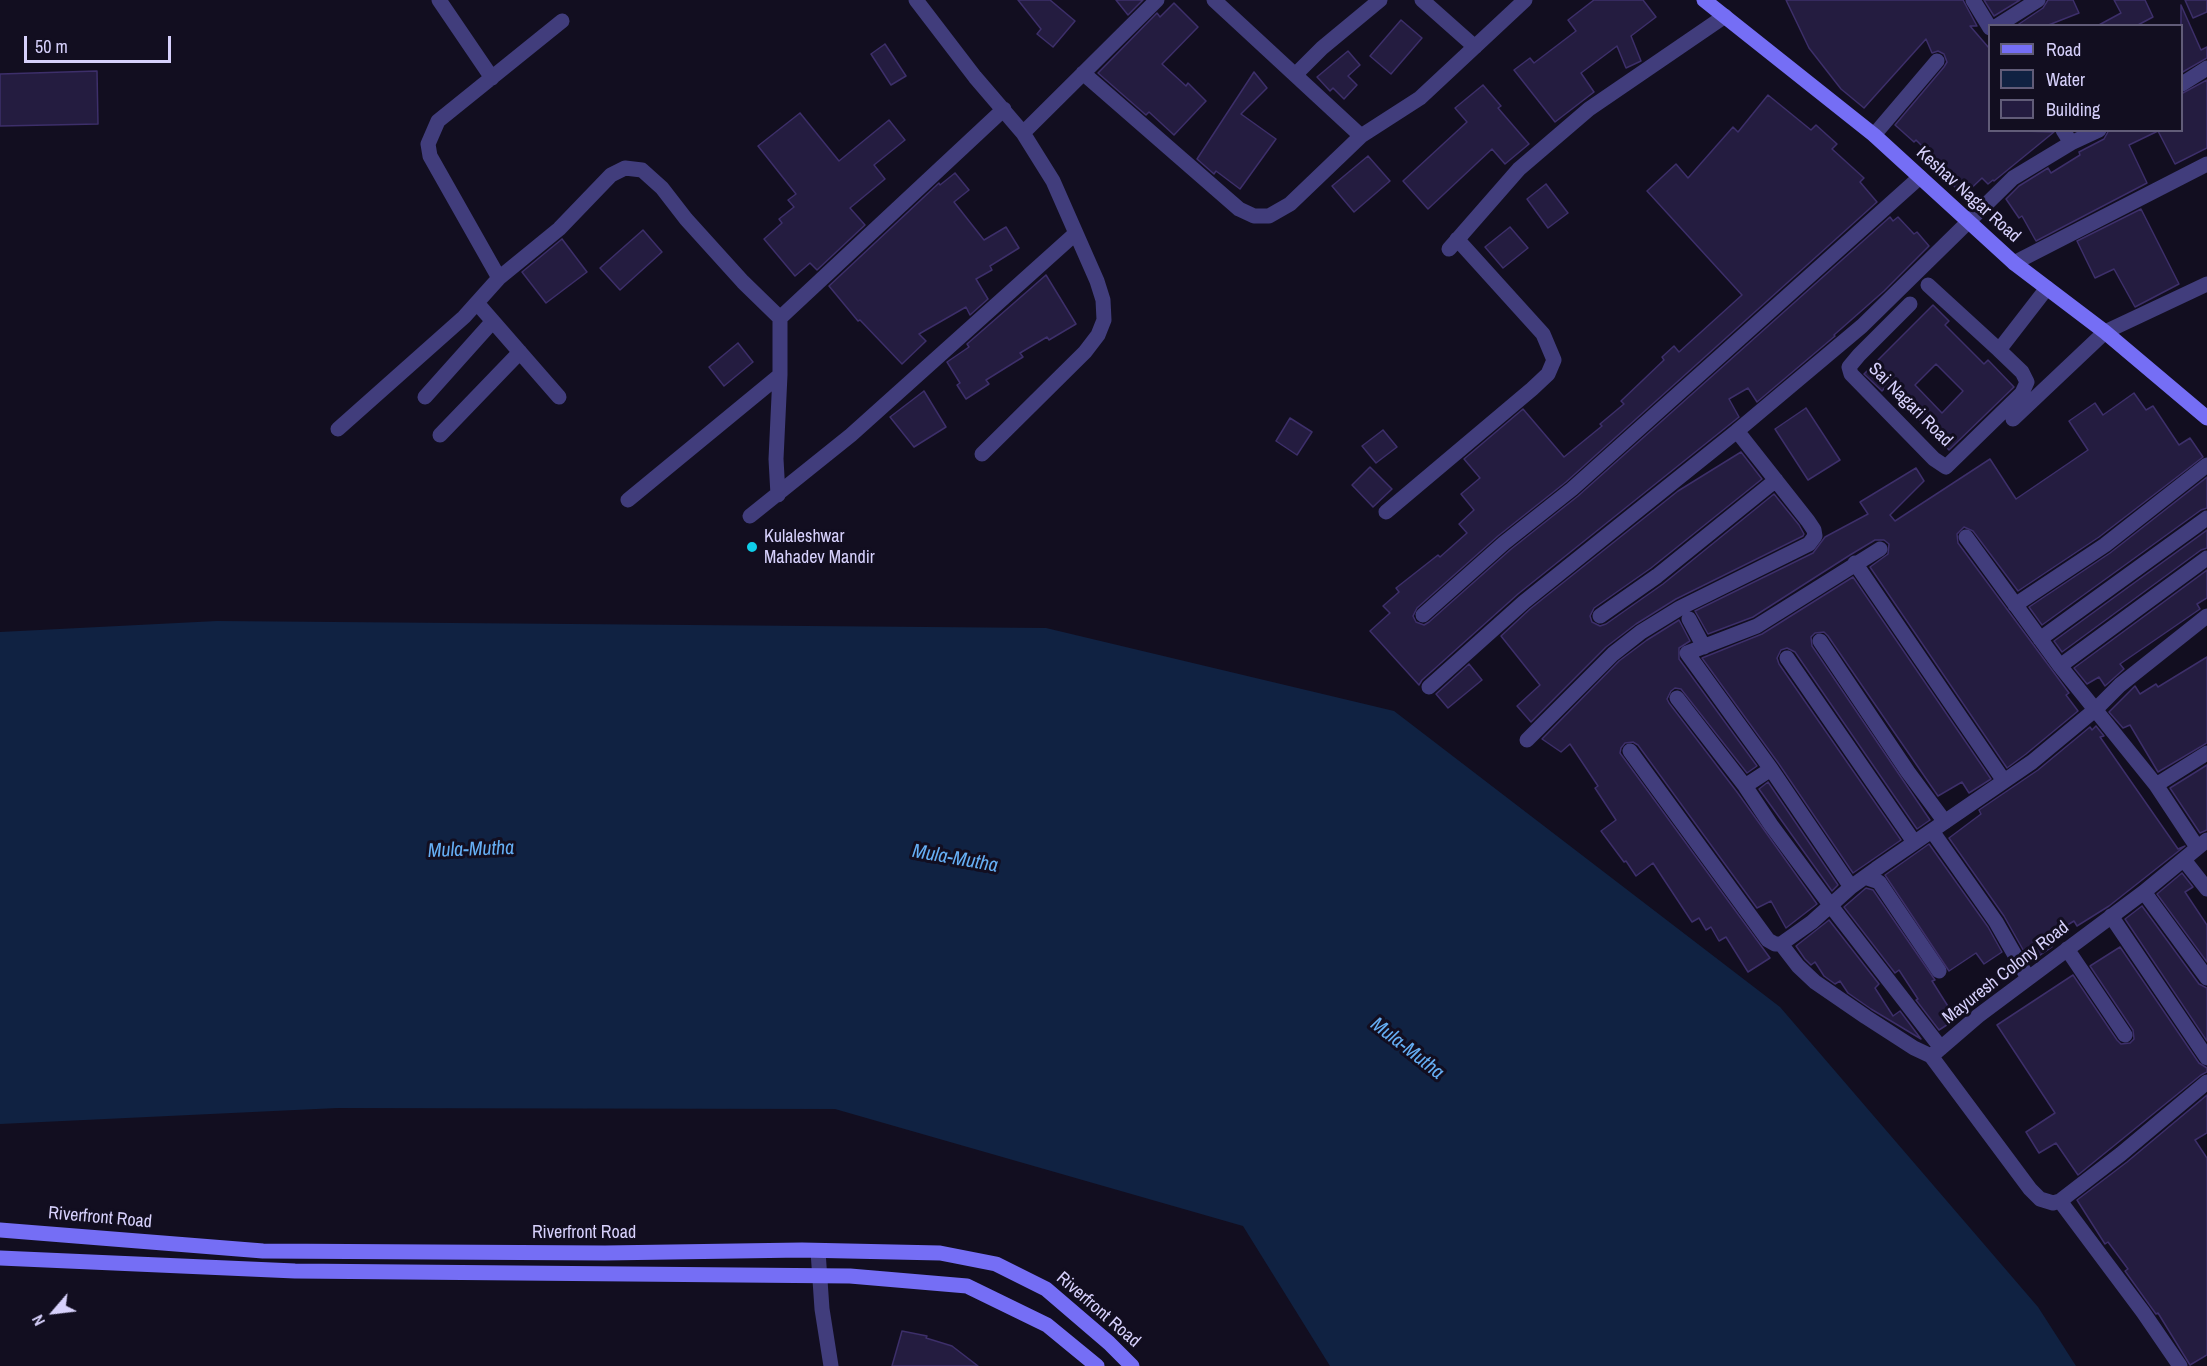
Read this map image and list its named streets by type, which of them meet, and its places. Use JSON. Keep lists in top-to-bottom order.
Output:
{
  "streets": {
    "street": [
      "Keshav Nagar Road",
      "Sai Nagari Road",
      "Mayuresh Colony Road",
      "Riverfront Road"
    ]
  },
  "water": ["Mula-Mutha"],
  "places": ["Kulaleshwar Mahadev Mandir"],
  "legend": ["Road", "Water", "Building"],
  "scale_bar": "50 m",
  "north": "bottom left"
}
